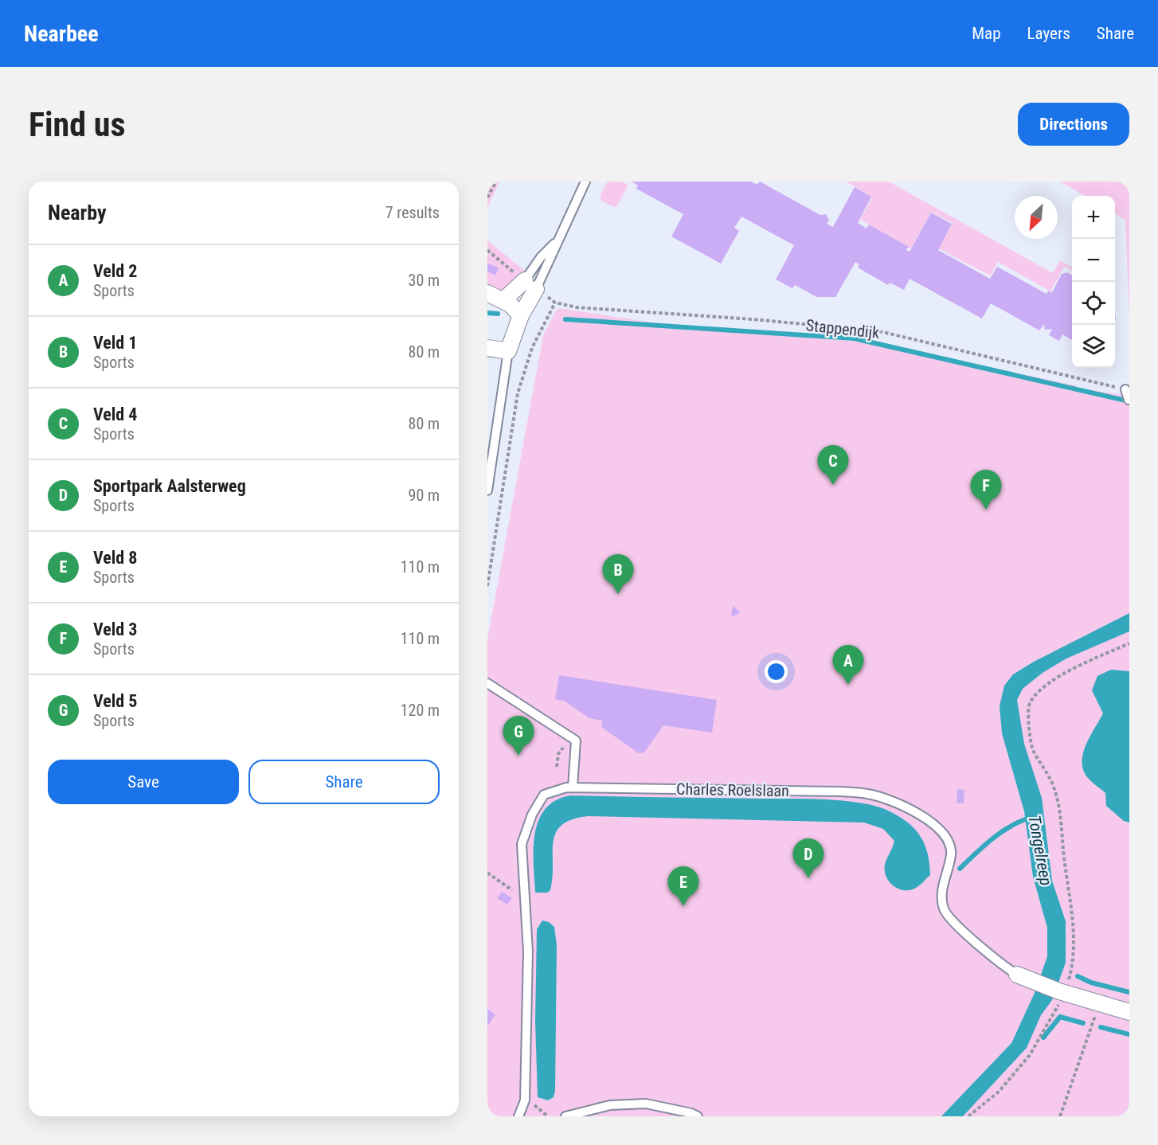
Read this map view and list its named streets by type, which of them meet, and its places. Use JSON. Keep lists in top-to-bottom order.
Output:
{
  "streets": {
    "street": ["Charles Roelslaan"],
    "path": ["Stappendijk"]
  },
  "water": ["Tongelreep"],
  "north": "bottom left",
  "page": {
    "header": "Nearbee",
    "nav": ["Map", "Layers", "Share"],
    "buttons": [
      "Directions",
      ["Save", "Share"]
    ],
    "title": "Find us",
    "heading": ["Nearby", "7 results"],
    "map_buttons": ["+", "−"],
    "list": [
      {
        "mark": "A",
        "name": "Veld 2",
        "note": "Sports",
        "value": "30 m"
      },
      {
        "mark": "B",
        "name": "Veld 1",
        "note": "Sports",
        "value": "80 m"
      },
      {
        "mark": "C",
        "name": "Veld 4",
        "note": "Sports",
        "value": "80 m"
      },
      {
        "mark": "D",
        "name": "Sportpark Aalsterweg",
        "note": "Sports",
        "value": "90 m"
      },
      {
        "mark": "E",
        "name": "Veld 8",
        "note": "Sports",
        "value": "110 m"
      },
      {
        "mark": "F",
        "name": "Veld 3",
        "note": "Sports",
        "value": "110 m"
      },
      {
        "mark": "G",
        "name": "Veld 5",
        "note": "Sports",
        "value": "120 m"
      }
    ],
    "pins": [
      "C",
      "F",
      "B",
      "A",
      "G",
      "D",
      "E"
    ]
  }
}
